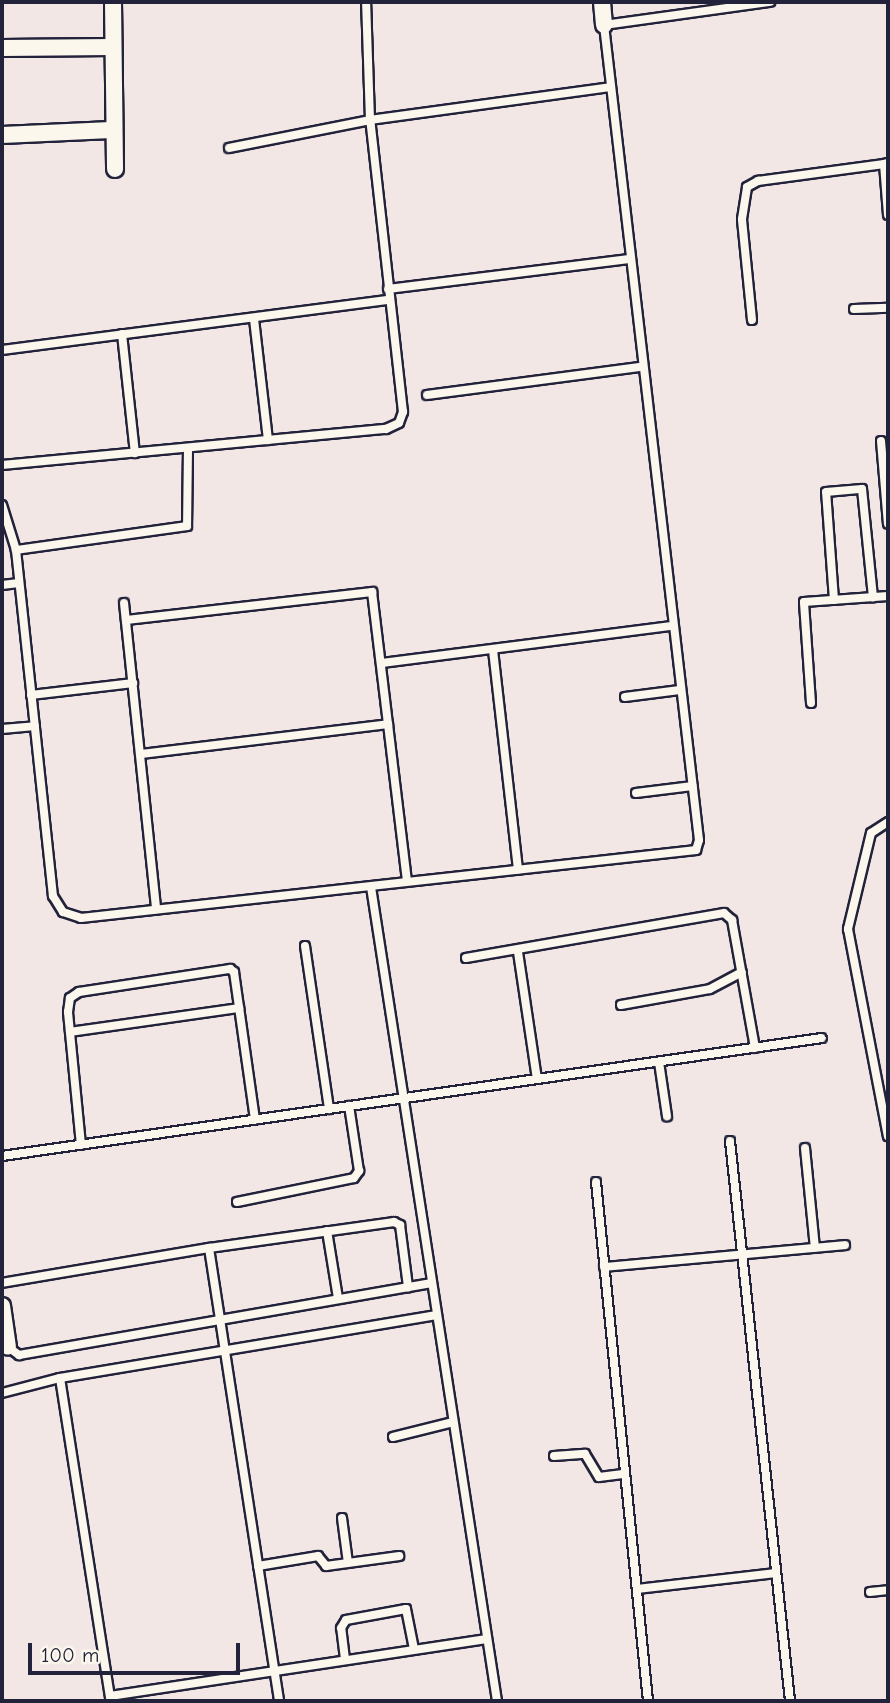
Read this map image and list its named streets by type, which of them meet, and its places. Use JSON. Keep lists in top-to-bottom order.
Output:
{
  "scale_bar": "100 m"
}
